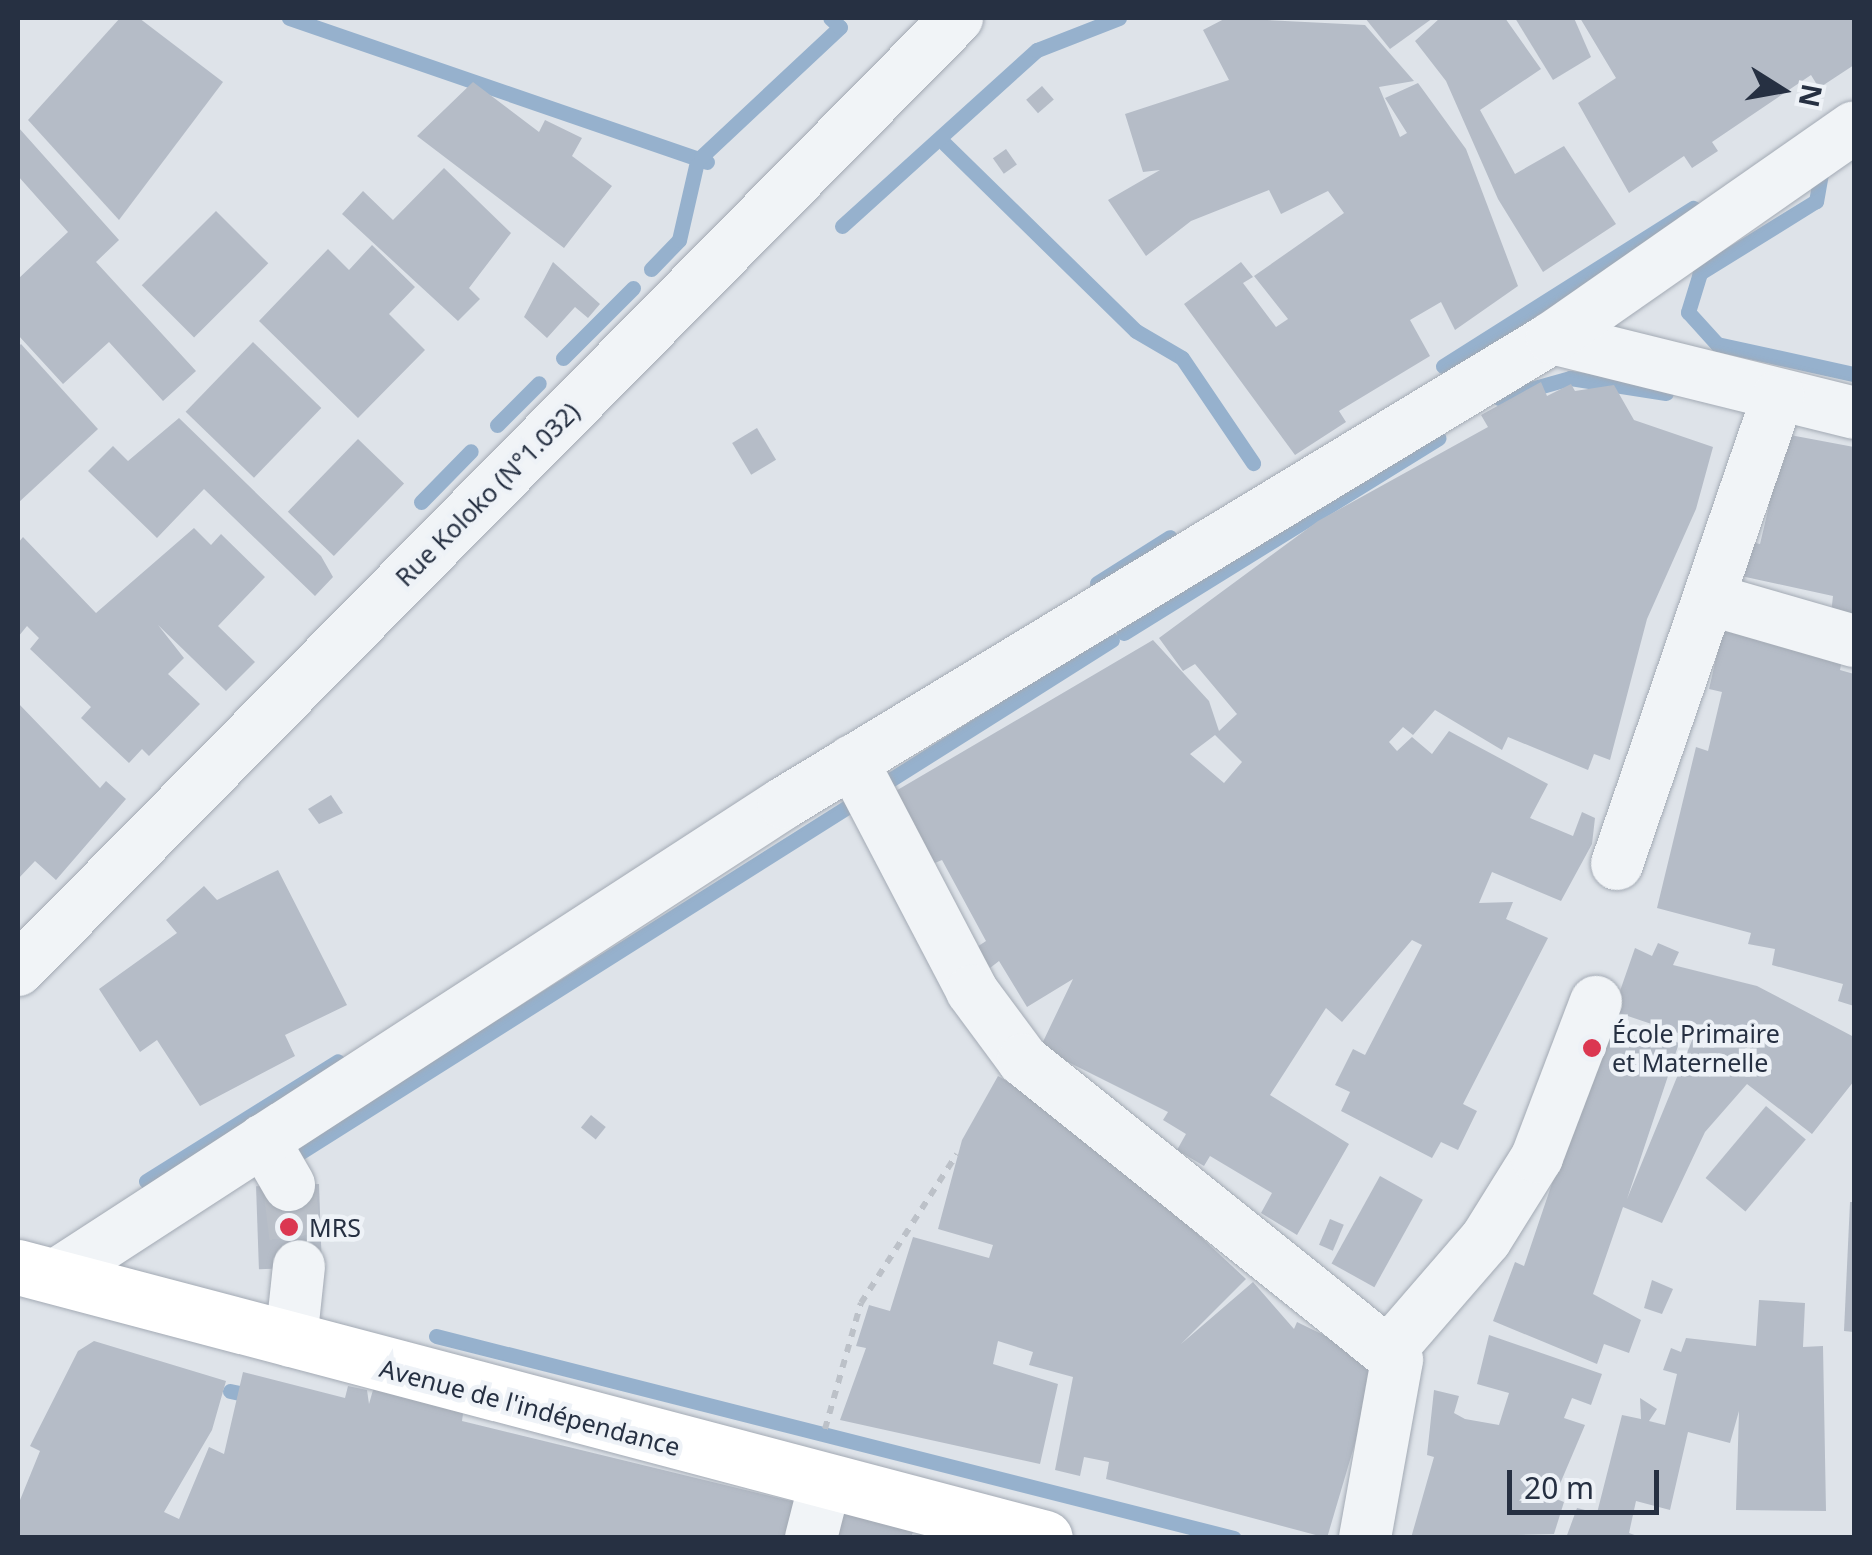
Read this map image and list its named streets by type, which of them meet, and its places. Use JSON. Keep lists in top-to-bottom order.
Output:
{
  "streets": {
    "main road": ["Avenue de l'indépendance"],
    "street": ["Rue Koloko (N°1.032)"]
  },
  "places": ["École Primaire et Maternelle", "MRS"],
  "scale_bar": "20 m",
  "north": "right"
}
